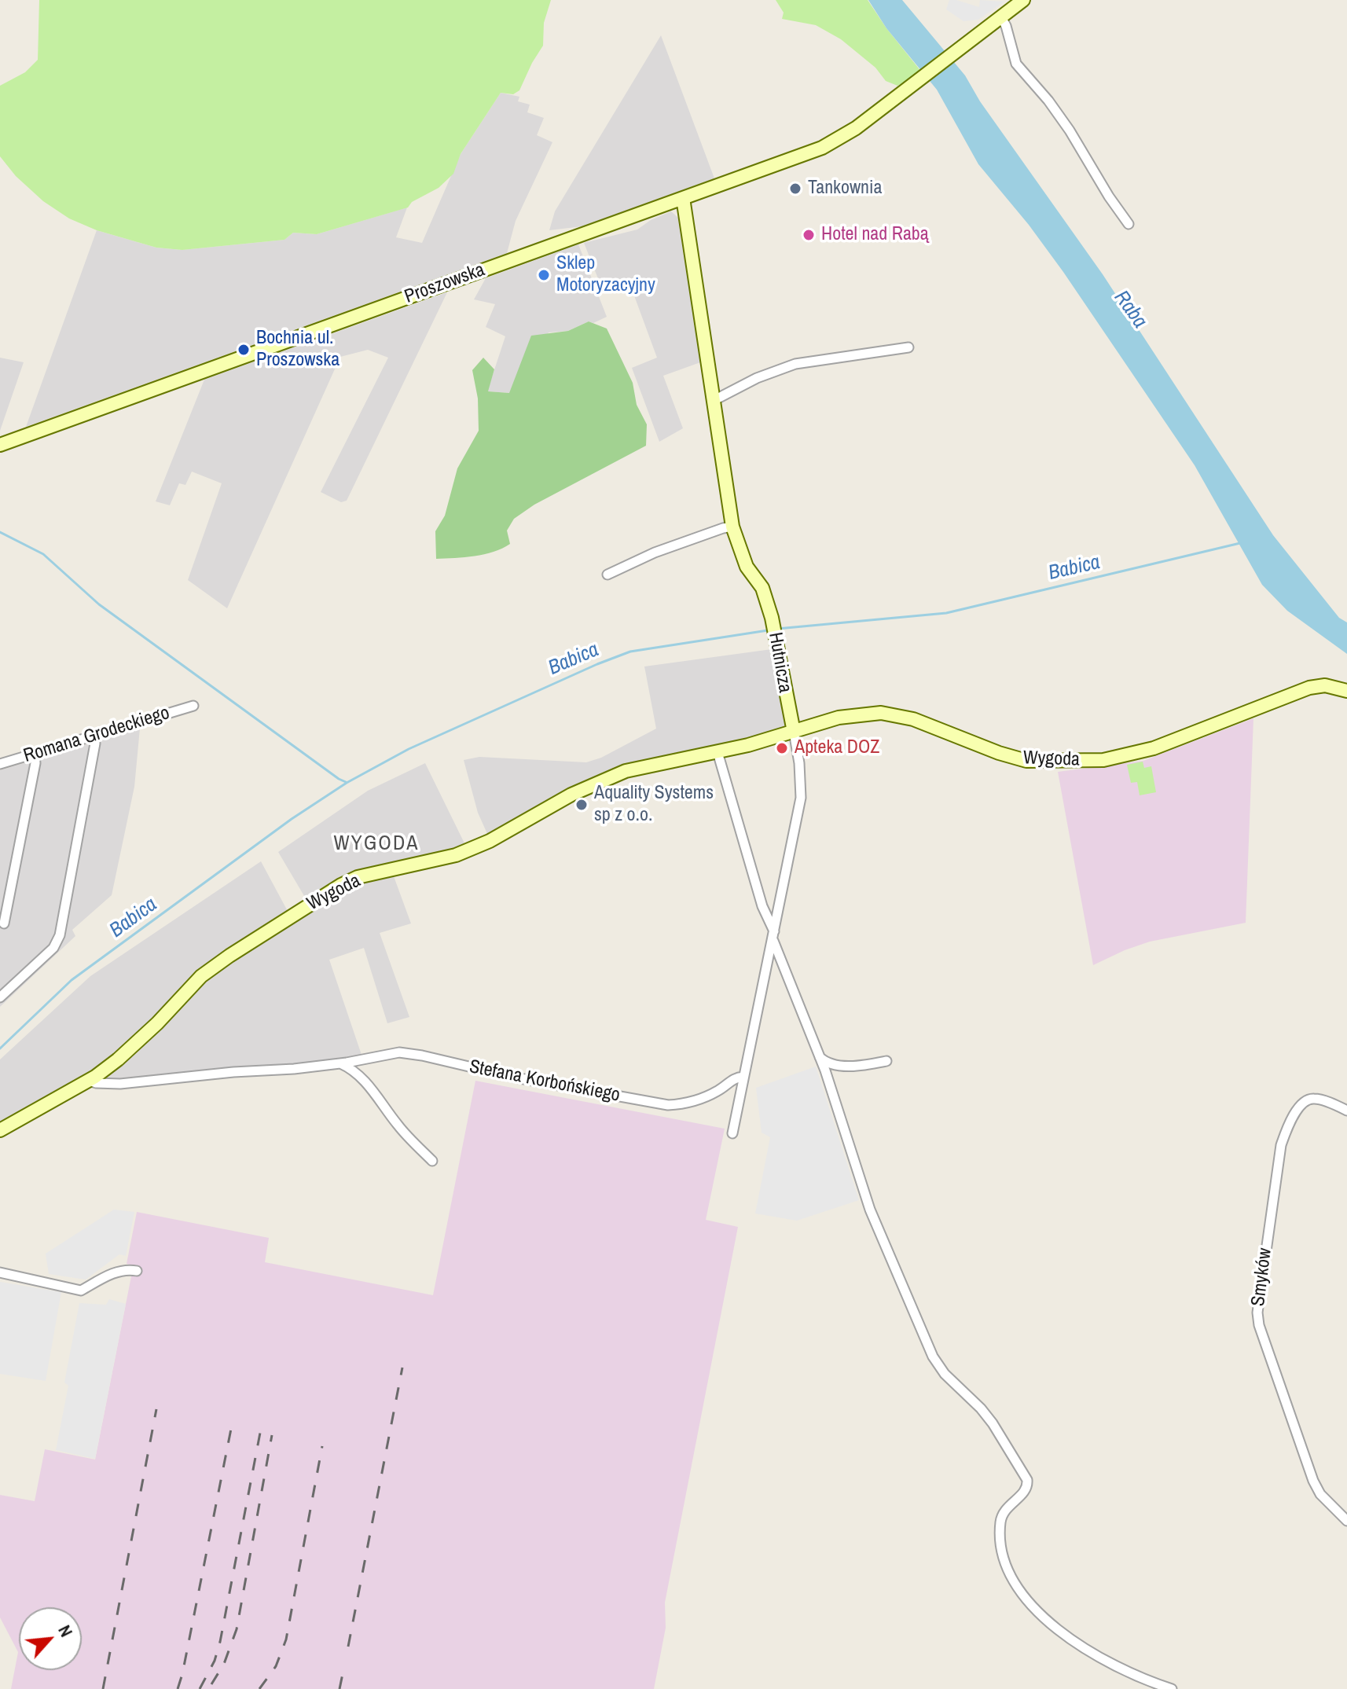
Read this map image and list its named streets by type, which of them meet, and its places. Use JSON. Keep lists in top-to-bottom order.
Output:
{
  "streets": {
    "street": [
      "Proszowska",
      "Hutnicza",
      "Romana Grodeckiego",
      "Wygoda",
      "Stefana Korbońskiego",
      "Smyków"
    ]
  },
  "crossings": [
    ["Proszowska", "Hutnicza"],
    ["Hutnicza", "Wygoda"],
    ["Hutnicza", "Stefana Korbońskiego"],
    ["Wygoda", "Stefana Korbońskiego"]
  ],
  "districts": ["WYGODA"],
  "water": ["Raba", "Babica"],
  "places": [
    "Tankownia",
    "Hotel nad Rabą",
    "Sklep Motoryzacyjny",
    "Bochnia ul. Proszowska",
    "Apteka DOZ",
    "Aquality Systems sp z o.o."
  ],
  "north": "top right"
}
